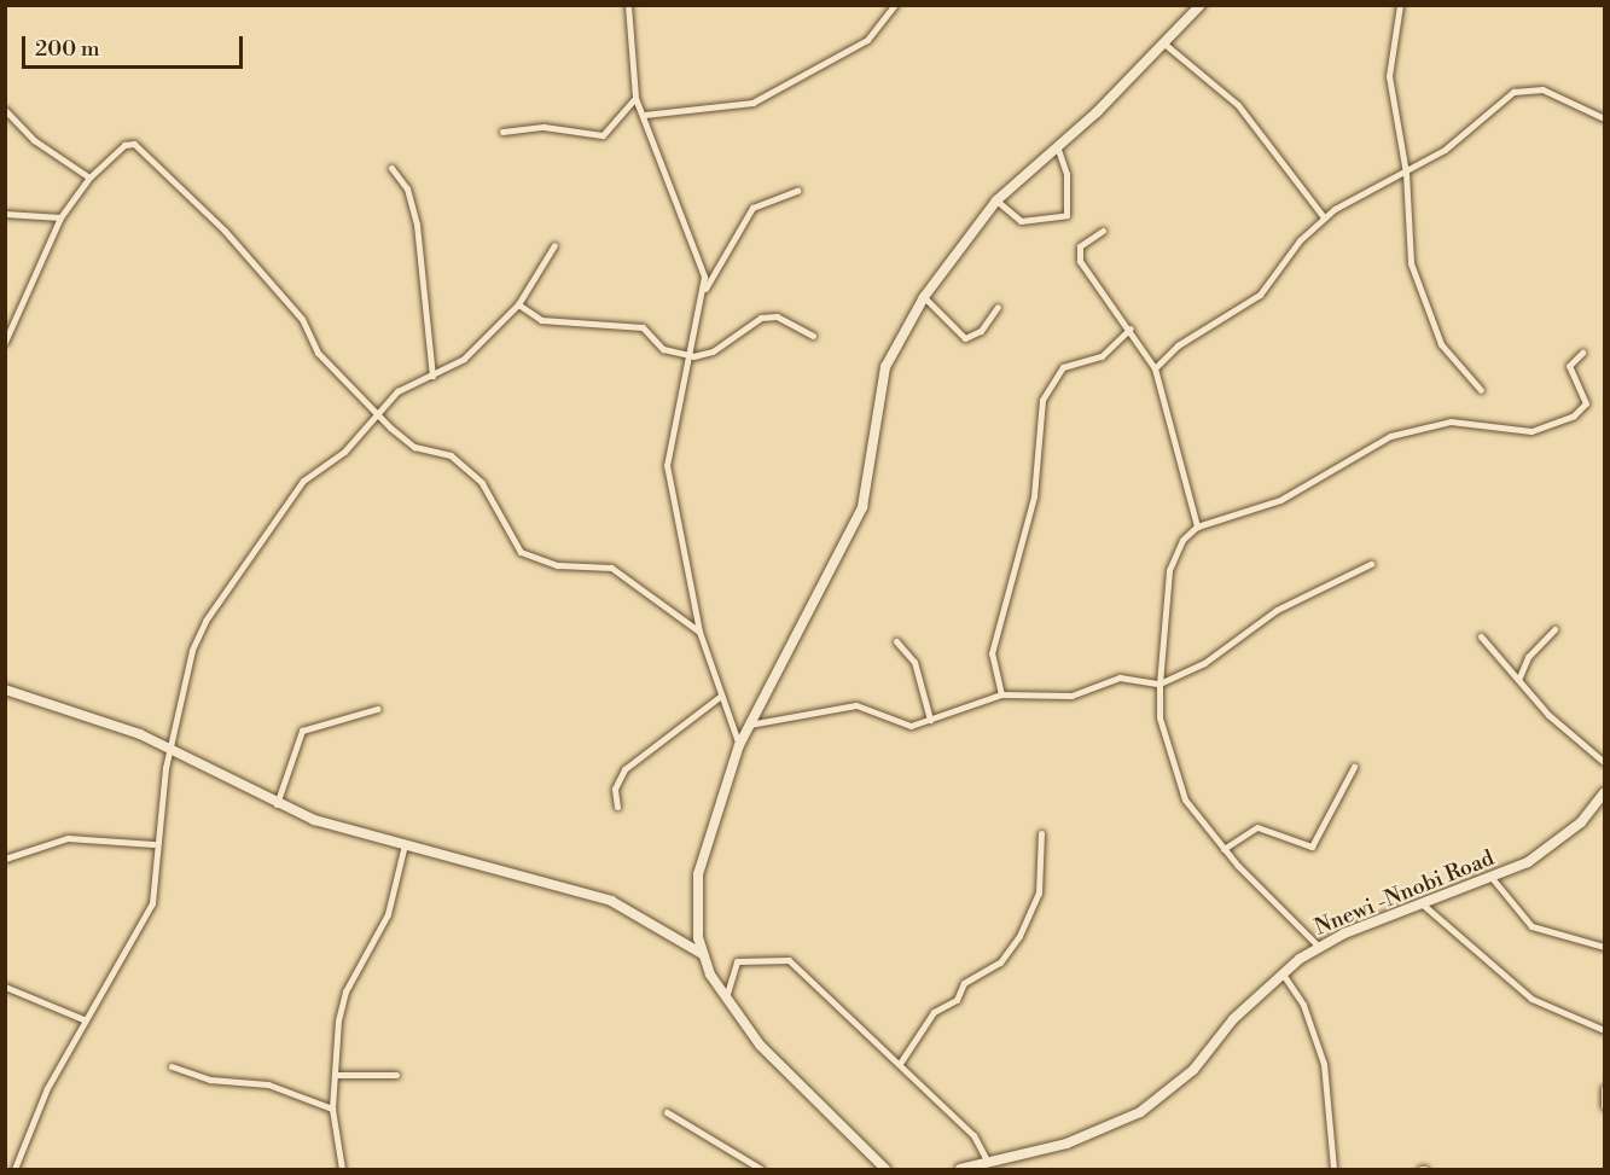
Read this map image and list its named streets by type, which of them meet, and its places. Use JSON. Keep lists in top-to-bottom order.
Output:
{
  "streets": {
    "main road": ["Nnewi -Nnobi Road"]
  },
  "scale_bar": "200 m"
}
